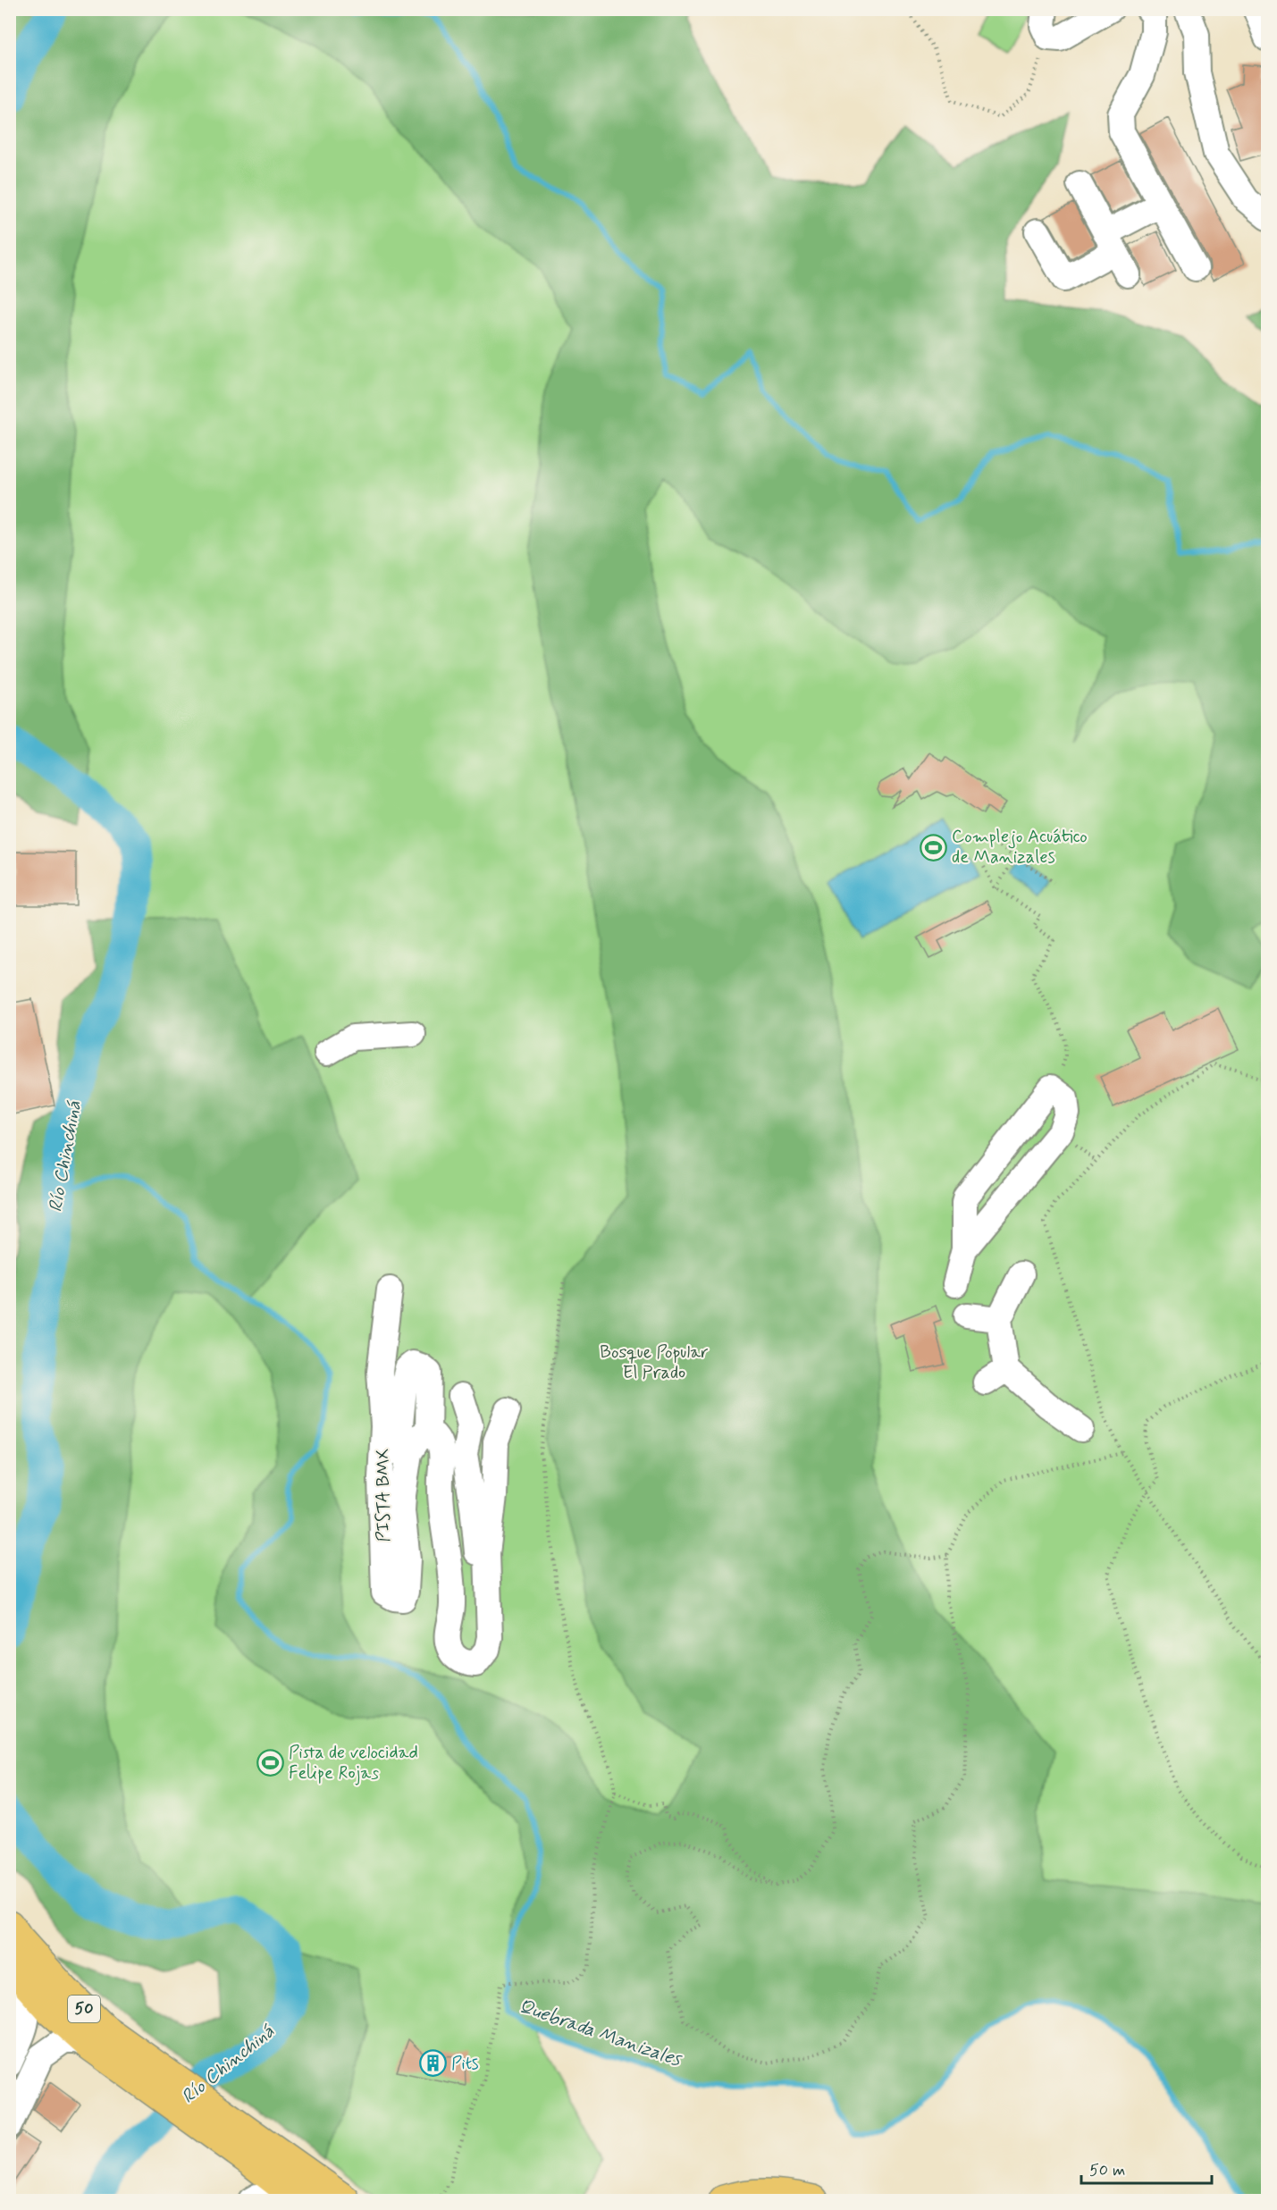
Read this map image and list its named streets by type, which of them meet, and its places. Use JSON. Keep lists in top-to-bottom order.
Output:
{
  "streets": {
    "highway": ["50"],
    "street": ["PISTA BMX"]
  },
  "water": ["Río Chinchiná", "Quebrada Manizales"],
  "parks": ["Bosque Popular El Prado"],
  "places": {
    "sports": ["Complejo Acuático de Manizales", "Pista de velocidad Felipe Rojas"],
    "building": ["Pits"]
  },
  "scale_bar": "50 m"
}
